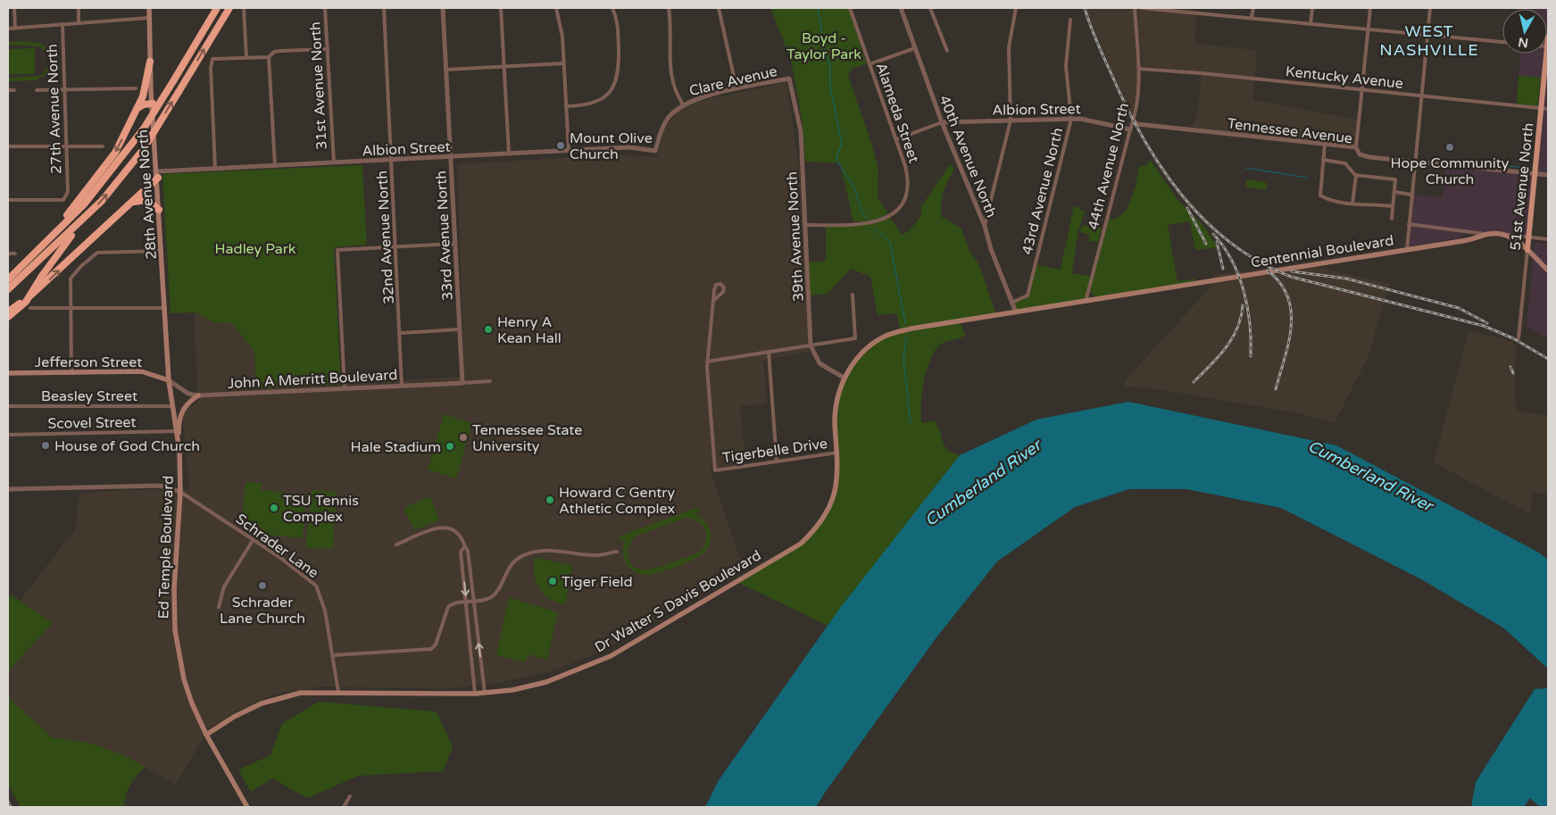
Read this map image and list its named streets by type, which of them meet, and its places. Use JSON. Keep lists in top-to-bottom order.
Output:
{
  "streets": {
    "main road": [
      "51st Avenue North",
      "28th Avenue North",
      "Centennial Boulevard",
      "Jefferson Street",
      "Ed Temple Boulevard",
      "Dr Walter S Davis Boulevard"
    ],
    "street": [
      "Kentucky Avenue",
      "Clare Avenue",
      "31st Avenue North",
      "27th Avenue North",
      "Albion Street",
      "Alameda Street",
      "Tennessee Avenue",
      "40th Avenue North",
      "44th Avenue North",
      "43rd Avenue North",
      "33rd Avenue North",
      "39th Avenue North",
      "32nd Avenue North",
      "John A Merritt Boulevard",
      "Beasley Street",
      "Scovel Street",
      "Tigerbelle Drive",
      "Schrader Lane"
    ]
  },
  "crossings": [
    ["Kentucky Avenue", "44th Avenue North"],
    ["Kentucky Avenue", "51st Avenue North"],
    ["Clare Avenue", "Albion Street"],
    ["Clare Avenue", "39th Avenue North"],
    ["31st Avenue North", "Albion Street"],
    ["Albion Street", "40th Avenue North"],
    ["Albion Street", "44th Avenue North"],
    ["Albion Street", "43rd Avenue North"],
    ["Albion Street", "28th Avenue North"],
    ["Albion Street", "33rd Avenue North"],
    ["Albion Street", "32nd Avenue North"],
    ["Alameda Street", "39th Avenue North"],
    ["Tennessee Avenue", "44th Avenue North"],
    ["Tennessee Avenue", "51st Avenue North"],
    ["40th Avenue North", "43rd Avenue North"],
    ["40th Avenue North", "Centennial Boulevard"],
    ["40th Avenue North", "Dr Walter S Davis Boulevard"],
    ["44th Avenue North", "Centennial Boulevard"],
    ["28th Avenue North", "Jefferson Street"],
    ["28th Avenue North", "John A Merritt Boulevard"],
    ["28th Avenue North", "Ed Temple Boulevard"],
    ["33rd Avenue North", "John A Merritt Boulevard"],
    ["39th Avenue North", "Dr Walter S Davis Boulevard"],
    ["32nd Avenue North", "John A Merritt Boulevard"],
    ["Centennial Boulevard", "Dr Walter S Davis Boulevard"],
    ["Jefferson Street", "John A Merritt Boulevard"],
    ["Jefferson Street", "Ed Temple Boulevard"],
    ["John A Merritt Boulevard", "Ed Temple Boulevard"],
    ["Beasley Street", "Ed Temple Boulevard"],
    ["Scovel Street", "Ed Temple Boulevard"],
    ["Tigerbelle Drive", "Dr Walter S Davis Boulevard"],
    ["Schrader Lane", "Ed Temple Boulevard"],
    ["Schrader Lane", "Dr Walter S Davis Boulevard"],
    ["Ed Temple Boulevard", "Dr Walter S Davis Boulevard"]
  ],
  "districts": ["WEST NASHVILLE"],
  "water": ["Cumberland River"],
  "parks": ["Boyd - Taylor Park", "Hadley Park"],
  "places": [
    "Mount Olive Church",
    "Hope Community Church",
    "Henry A Kean Hall",
    "Tennessee State University",
    "House of God Church",
    "Hale Stadium",
    "Howard C Gentry Athletic Complex",
    "TSU Tennis Complex",
    "Tiger Field",
    "Schrader Lane Church"
  ],
  "north": "bottom"
}
